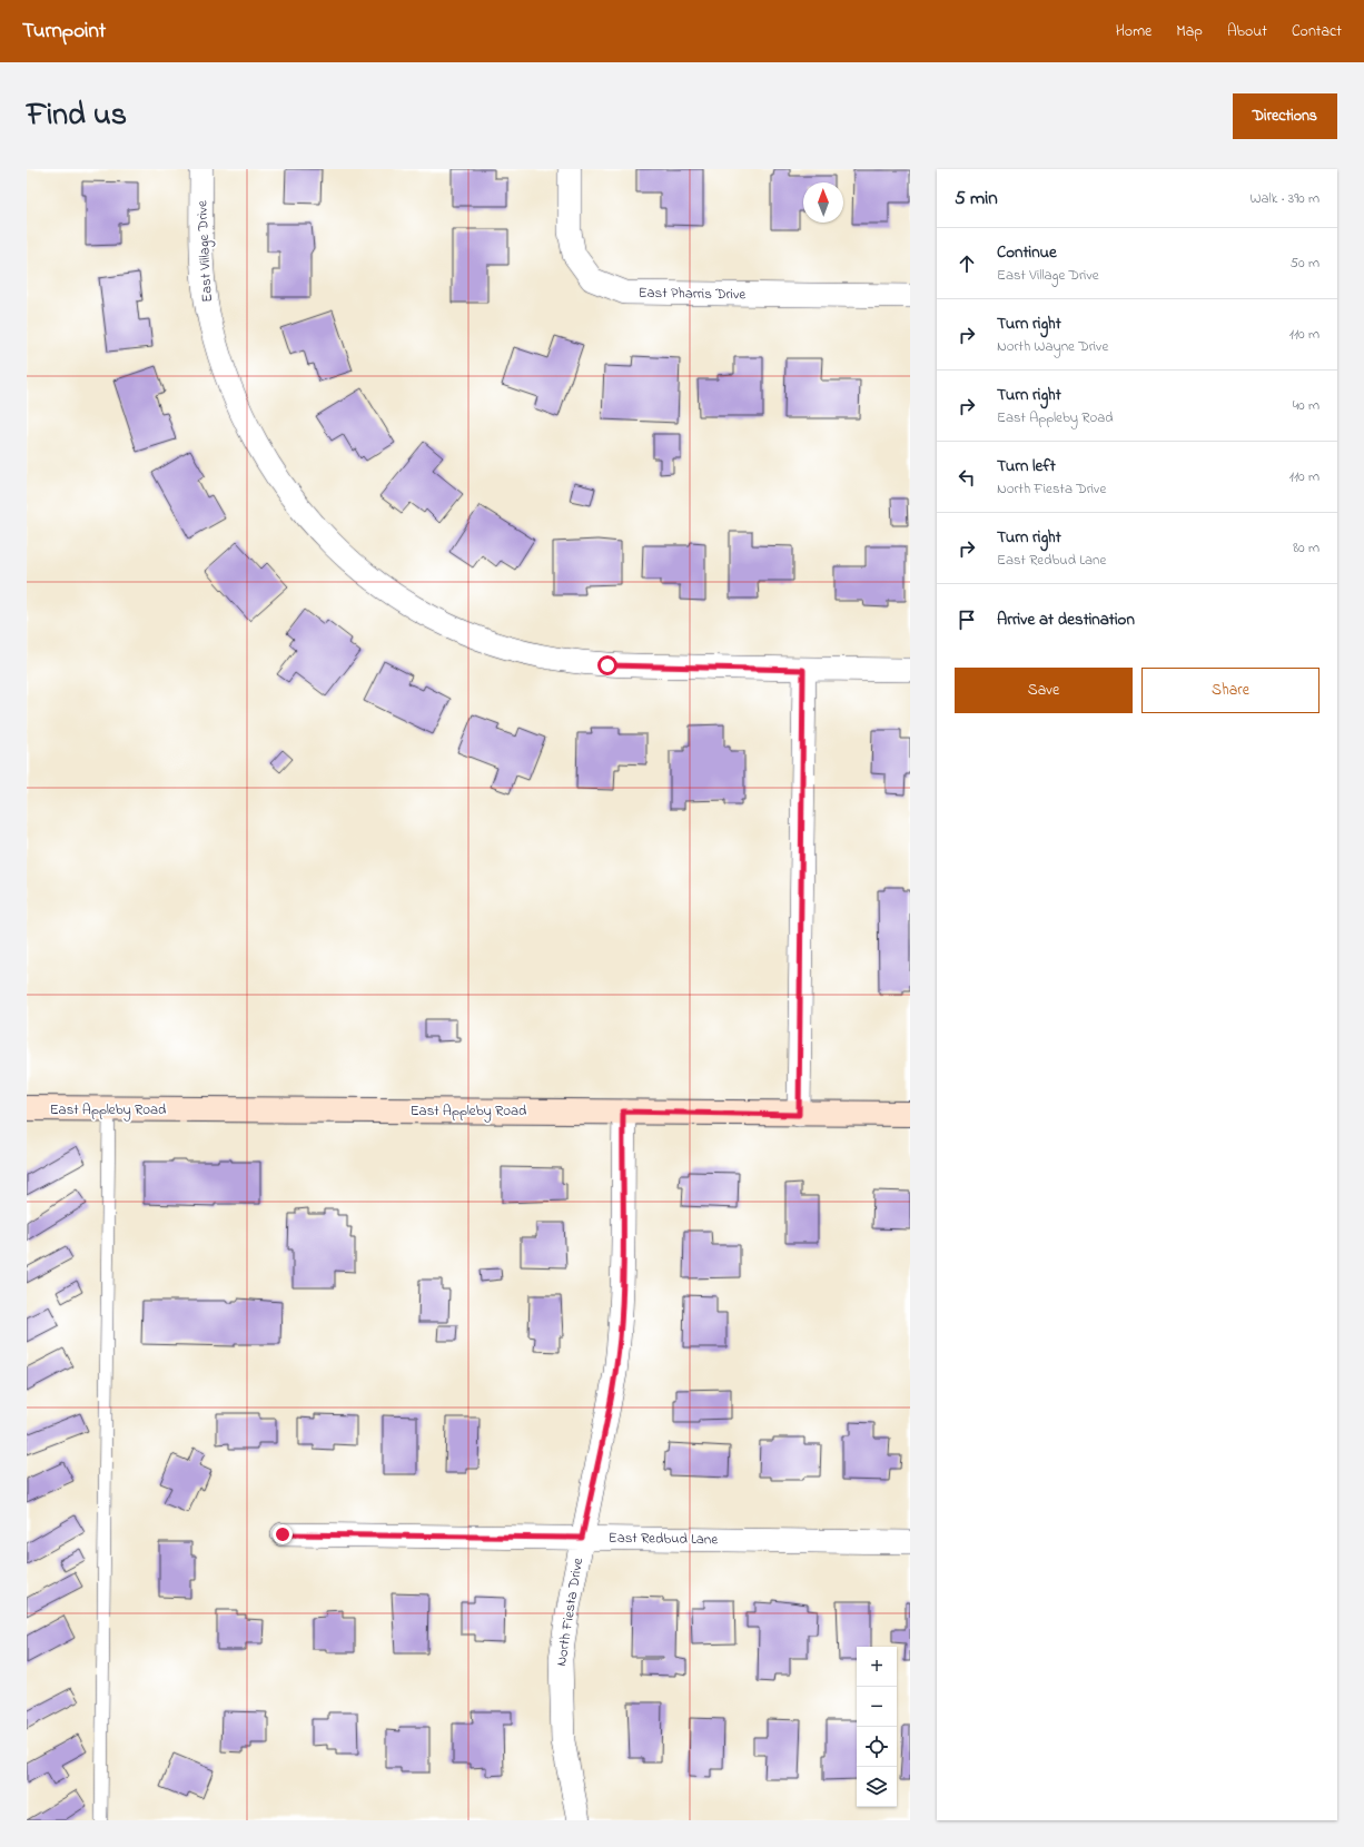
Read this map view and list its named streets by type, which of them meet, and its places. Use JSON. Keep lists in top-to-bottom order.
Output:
{
  "streets": {
    "street": [
      "East Village Drive",
      "East Pharris Drive",
      "East Appleby Road",
      "East Redbud Lane",
      "North Fiesta Drive"
    ]
  },
  "crossings": [
    ["East Appleby Road", "North Fiesta Drive"],
    ["East Redbud Lane", "North Fiesta Drive"]
  ],
  "north": "top",
  "page": {
    "header": "Turnpoint",
    "nav": [
      "Home",
      "Map",
      "About",
      "Contact"
    ],
    "title": "Find us",
    "buttons": [
      "Directions",
      ["Save", "Share"]
    ],
    "heading": ["5 min", "Walk · 390 m"],
    "list": [
      ["Continue", "East Village Drive", "50 m"],
      ["Turn right", "North Wayne Drive", "110 m"],
      ["Turn right", "East Appleby Road", "40 m"],
      ["Turn left", "North Fiesta Drive", "110 m"],
      ["Turn right", "East Redbud Lane", "80 m"],
      "Arrive at destination"
    ],
    "map_buttons": ["+", "−"]
  }
}
